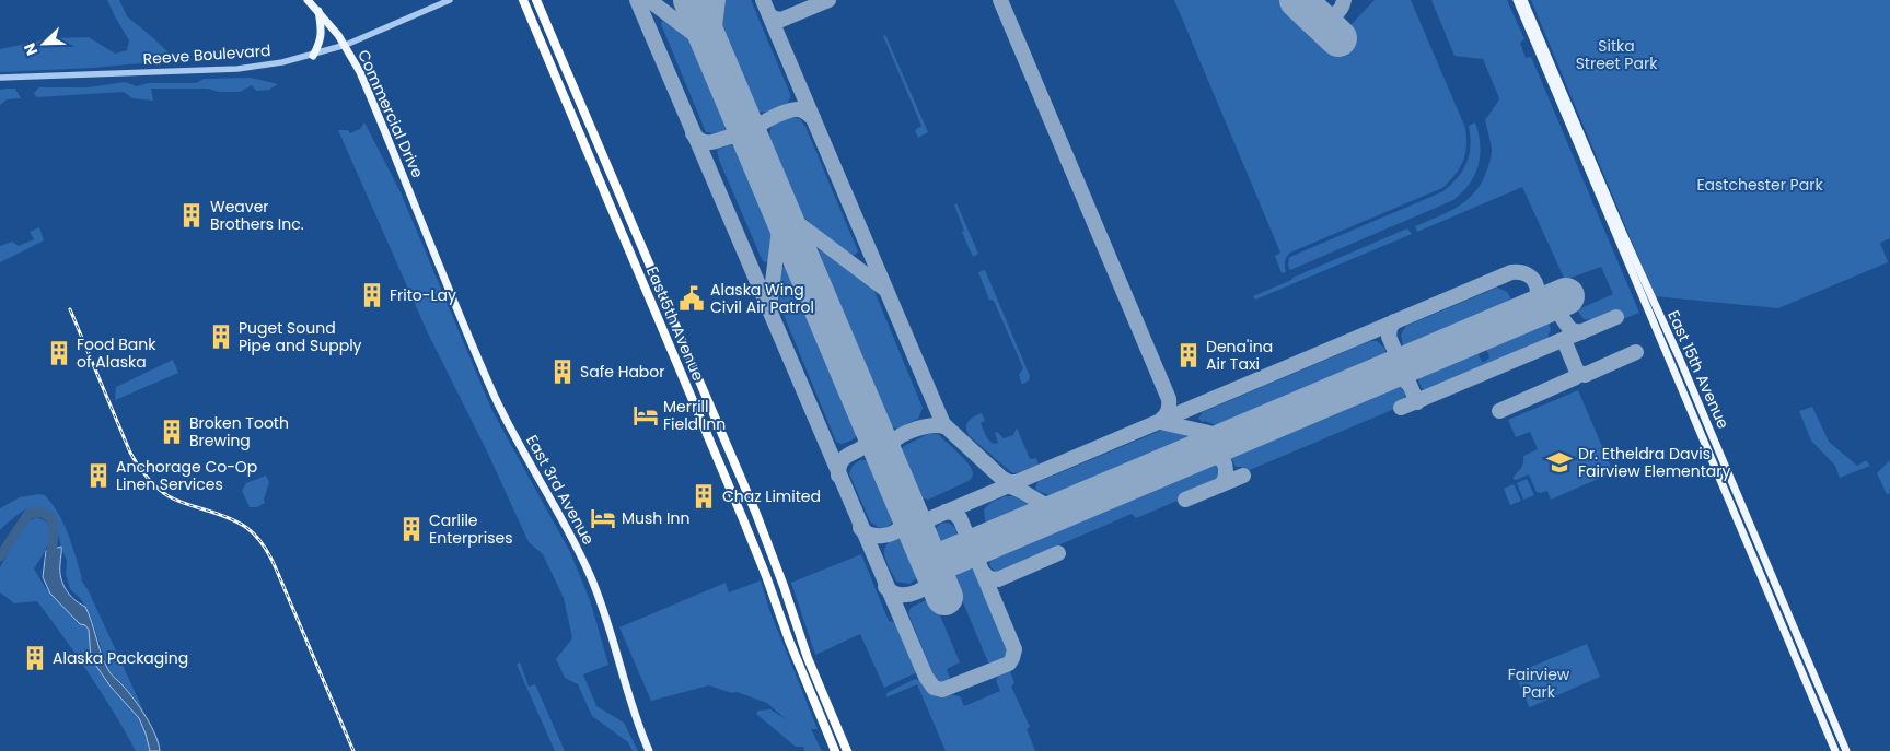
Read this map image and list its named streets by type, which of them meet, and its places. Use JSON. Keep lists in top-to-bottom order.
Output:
{
  "streets": {
    "highway": ["East 5th Avenue"],
    "main road": ["Commercial Drive", "East 15th Avenue", "East 3rd Avenue"],
    "street": ["Reeve Boulevard"]
  },
  "crossings": [
    ["Reeve Boulevard", "Commercial Drive"],
    ["Commercial Drive", "East 3rd Avenue"]
  ],
  "parks": ["Sitka Street Park", "Eastchester Park", "Fairview Park"],
  "places": {
    "building": [
      "Weaver Brothers Inc.",
      "Frito-Lay",
      "Puget Sound Pipe and Supply",
      "Food Bank of Alaska",
      "Dena'ina Air Taxi",
      "Safe Habor",
      "Broken Tooth Brewing",
      "Anchorage Co-Op Linen Services",
      "Chaz Limited",
      "Carlile Enterprises",
      "Alaska Packaging"
    ],
    "public building": ["Alaska Wing Civil Air Patrol"],
    "hotel": ["Merrill Field Inn", "Mush Inn"],
    "school or university": ["Dr. Etheldra Davis Fairview Elementary"]
  },
  "north": "bottom left"
}
